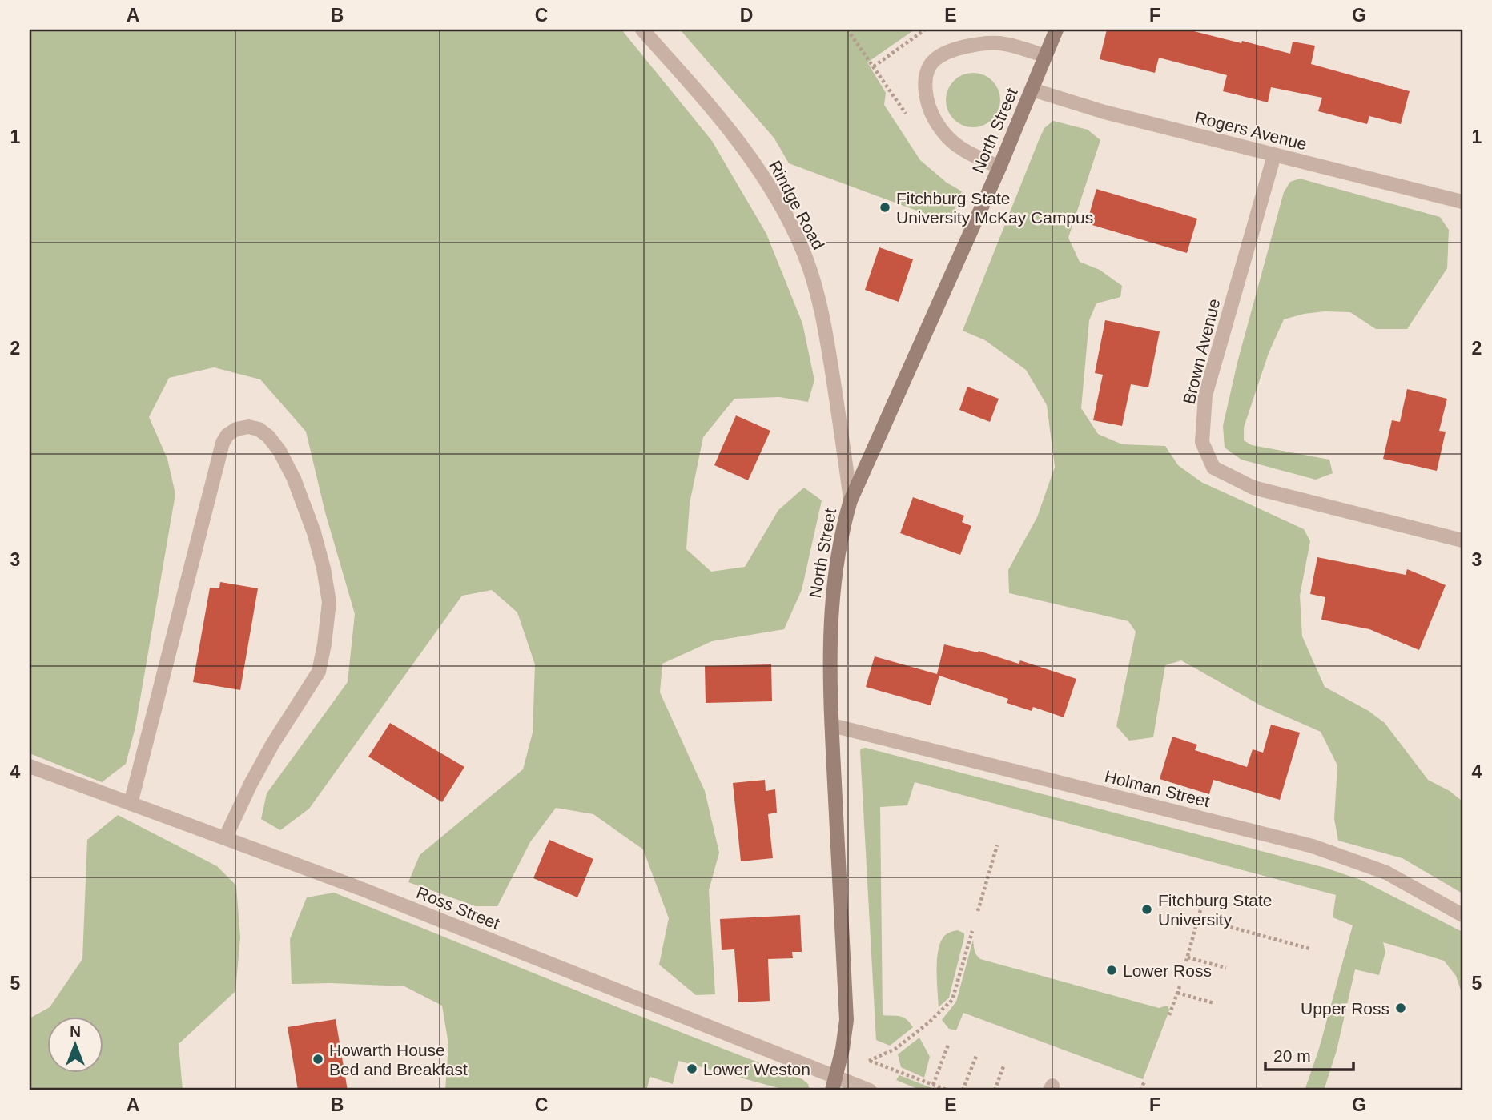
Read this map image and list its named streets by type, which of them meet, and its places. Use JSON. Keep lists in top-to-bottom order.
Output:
{
  "streets": {
    "street": [
      "North Street",
      "Rogers Avenue",
      "Rindge Road",
      "Brown Avenue",
      "Holman Street",
      "Ross Street"
    ]
  },
  "crossings": [
    ["North Street", "Rogers Avenue"],
    ["North Street", "Rindge Road"],
    ["North Street", "Holman Street"],
    ["North Street", "Ross Street"],
    ["Rogers Avenue", "Brown Avenue"]
  ],
  "places": [
    "Fitchburg State University McKay Campus",
    "Fitchburg State University",
    "Lower Ross",
    "Upper Ross",
    "Howarth House Bed and Breakfast",
    "Lower Weston"
  ],
  "scale_bar": "20 m",
  "north": "top",
  "grid": {
    "columns": [
      "A",
      "B",
      "C",
      "D",
      "E",
      "F",
      "G"
    ],
    "rows": [
      "1",
      "2",
      "3",
      "4",
      "5"
    ]
  }
}
